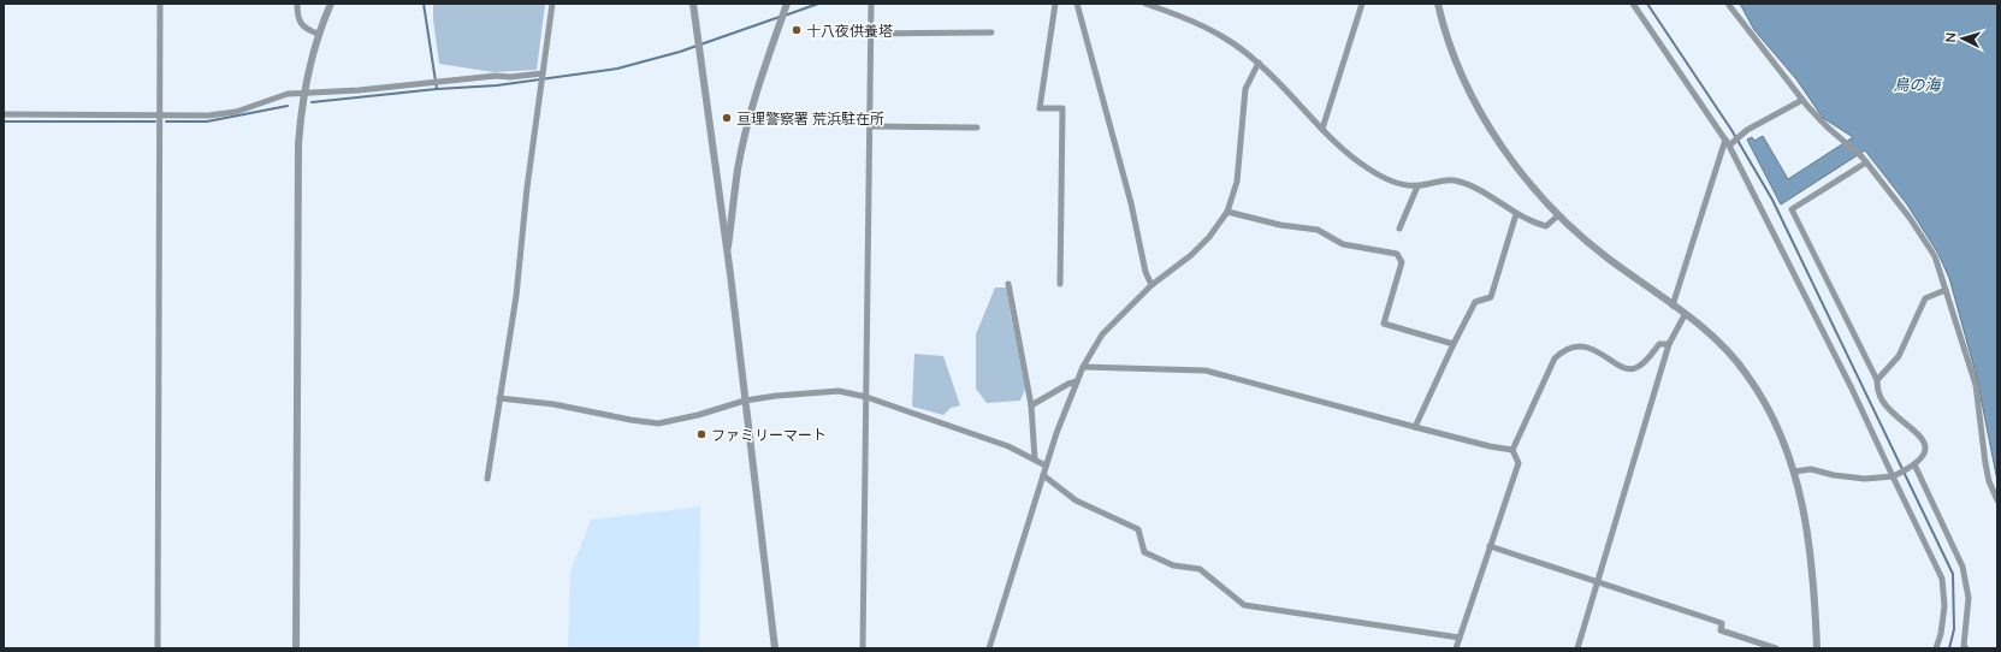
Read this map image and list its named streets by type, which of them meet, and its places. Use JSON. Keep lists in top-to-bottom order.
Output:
{
  "water": ["鳥の海"],
  "places": ["十八夜供養塔", "亘理警察署 荒浜駐在所", "ファミリーマート"],
  "north": "left"
}
